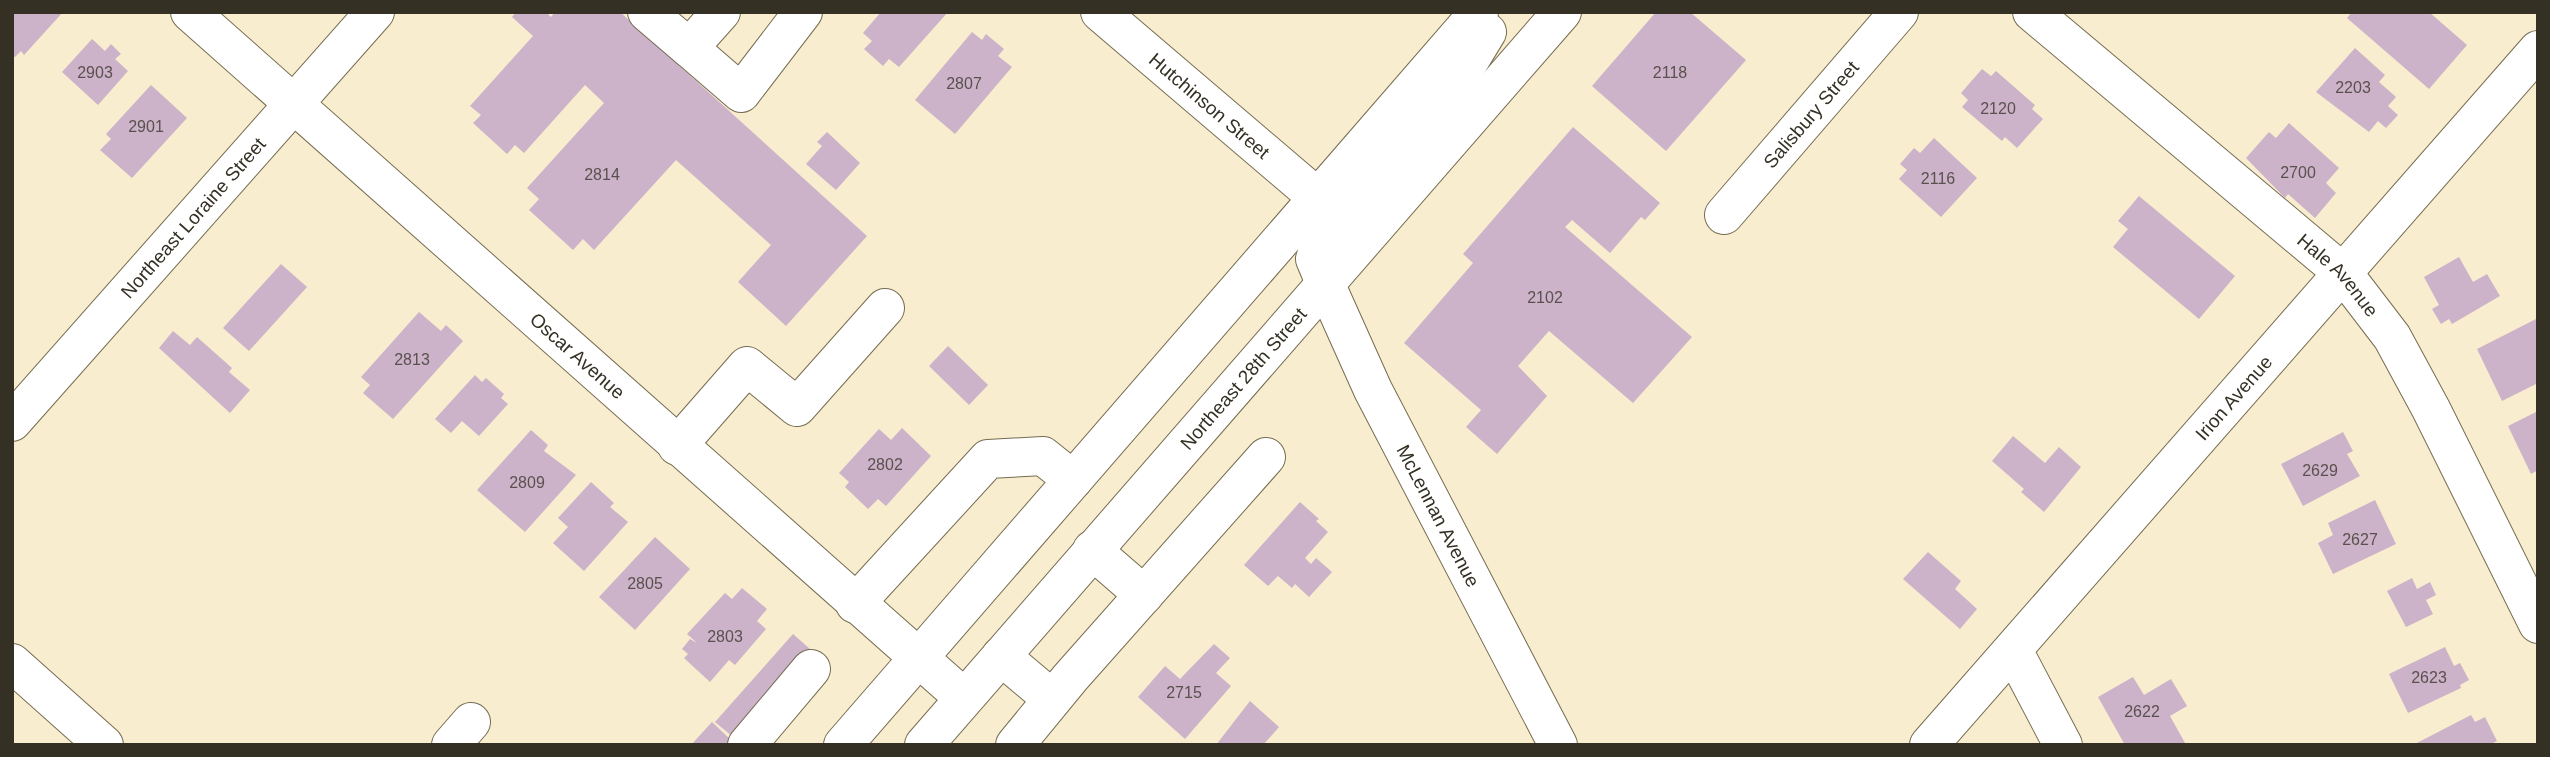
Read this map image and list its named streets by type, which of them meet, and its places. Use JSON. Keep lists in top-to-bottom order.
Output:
{
  "streets": {
    "street": [
      "Hutchinson Street",
      "Salisbury Street",
      "Northeast Loraine Street",
      "Hale Avenue",
      "Oscar Avenue",
      "Northeast 28th Street",
      "Irion Avenue",
      "McLennan Avenue"
    ]
  },
  "crossings": [
    ["Northeast Loraine Street", "Oscar Avenue"],
    ["Hale Avenue", "Irion Avenue"],
    ["Oscar Avenue", "Northeast 28th Street"],
    ["Northeast 28th Street", "McLennan Avenue"]
  ],
  "house_numbers": [
    "2903",
    "2118",
    "2807",
    "2203",
    "2120",
    "2901",
    "2700",
    "2814",
    "2116",
    "2102",
    "2813",
    "2802",
    "2629",
    "2809",
    "2627",
    "2805",
    "2803",
    "2623",
    "2715",
    "2622"
  ]
}
